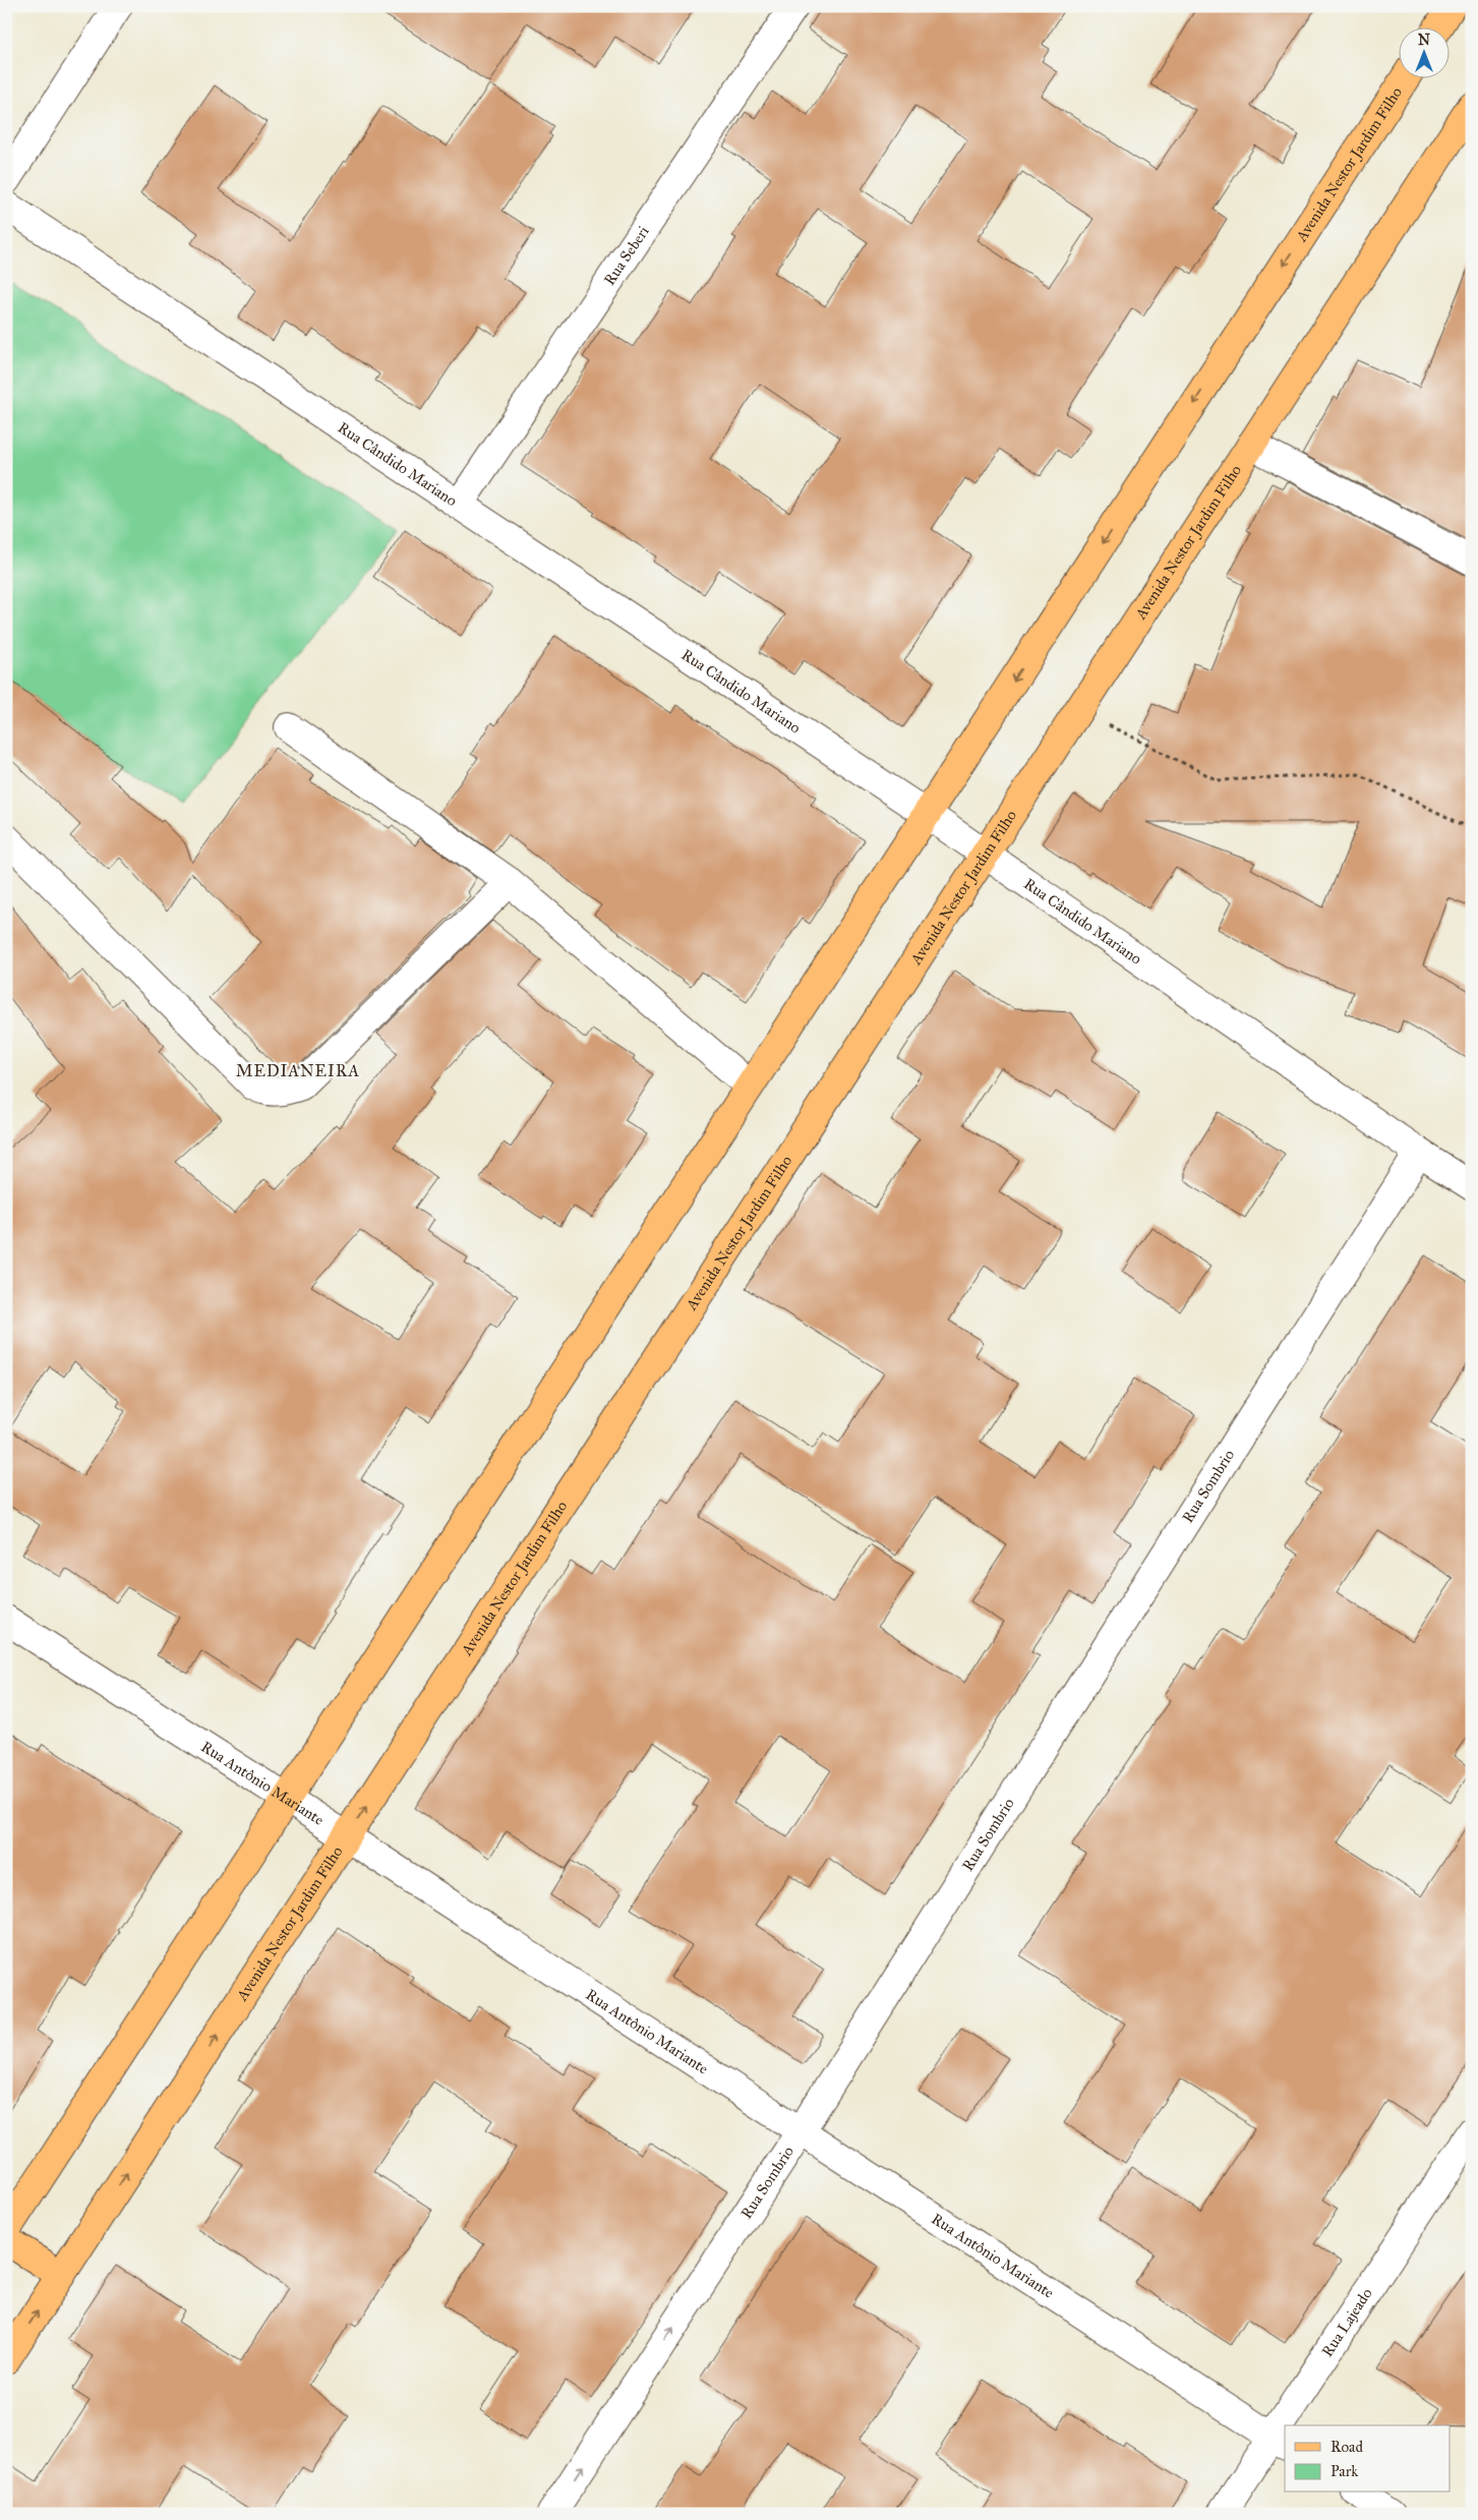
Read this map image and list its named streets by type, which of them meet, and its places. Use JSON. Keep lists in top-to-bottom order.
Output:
{
  "streets": {
    "main road": ["Avenida Nestor Jardim Filho"],
    "street": [
      "Rua Seberi",
      "Rua Cândido Mariano",
      "Rua Sombrio",
      "Rua Antônio Mariante",
      "Rua Lajeado"
    ]
  },
  "crossings": [
    ["Avenida Nestor Jardim Filho", "Rua Cândido Mariano"],
    ["Avenida Nestor Jardim Filho", "Rua Antônio Mariante"],
    ["Rua Seberi", "Rua Cândido Mariano"],
    ["Rua Cândido Mariano", "Rua Sombrio"],
    ["Rua Sombrio", "Rua Antônio Mariante"],
    ["Rua Antônio Mariante", "Rua Lajeado"]
  ],
  "districts": ["MEDIANEIRA"],
  "legend": ["Road", "Park"],
  "north": "top"
}
